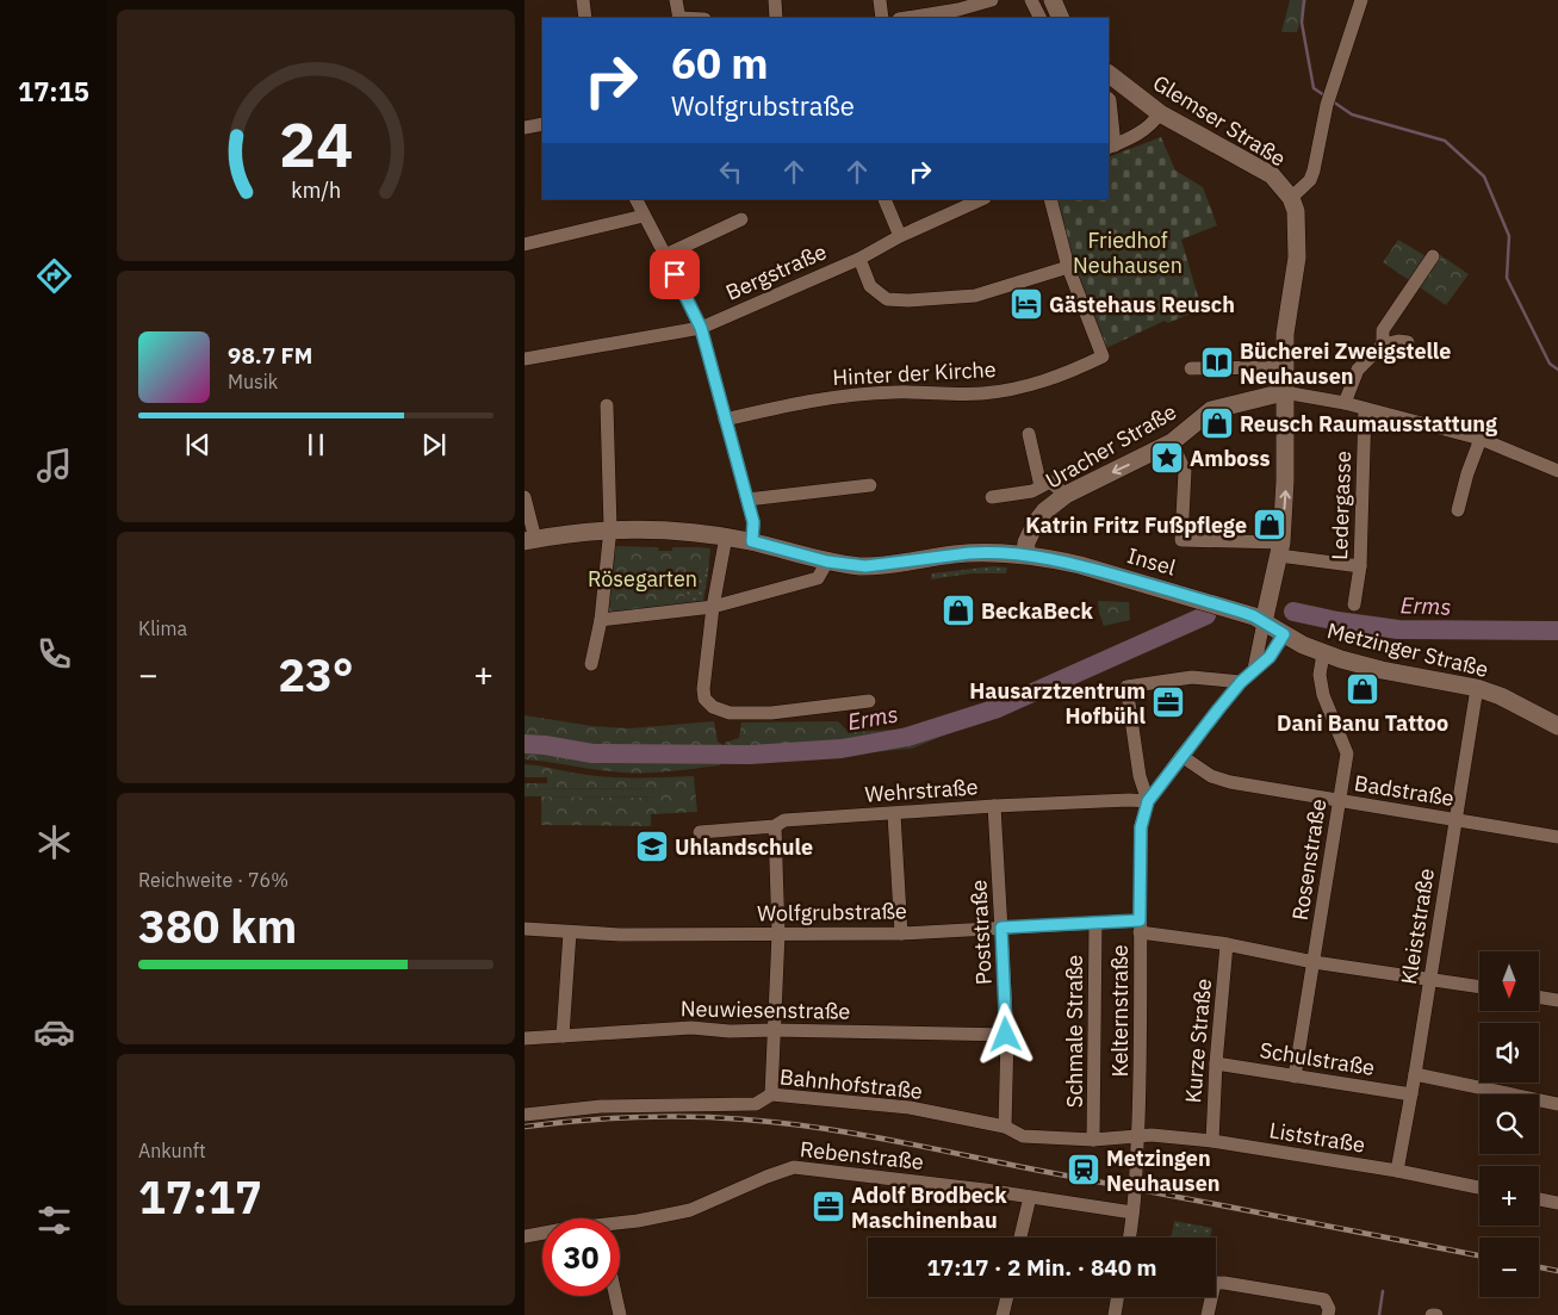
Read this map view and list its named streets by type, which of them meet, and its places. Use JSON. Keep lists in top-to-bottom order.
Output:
{
  "streets": {
    "street": [
      "Glemser Straße",
      "Bergstraße",
      "Hinter der Kirche",
      "Uracher Straße",
      "Ledergasse",
      "Insel",
      "Metzinger Straße",
      "Wehrstraße",
      "Badstraße",
      "Rosenstraße",
      "Wolfgrubstraße",
      "Kleiststraße",
      "Poststraße",
      "Neuwiesenstraße",
      "Kelternstraße",
      "Schmale Straße",
      "Kurze Straße",
      "Schulstraße",
      "Bahnhofstraße",
      "Liststraße",
      "Rebenstraße"
    ]
  },
  "crossings": [
    ["Glemser Straße", "Uracher Straße"],
    ["Uracher Straße", "Insel"],
    ["Insel", "Metzinger Straße"],
    ["Metzinger Straße", "Rosenstraße"],
    ["Metzinger Straße", "Kleiststraße"],
    ["Metzinger Straße", "Kelternstraße"],
    ["Wehrstraße", "Poststraße"],
    ["Wehrstraße", "Kelternstraße"],
    ["Badstraße", "Rosenstraße"],
    ["Badstraße", "Kleiststraße"],
    ["Badstraße", "Kelternstraße"],
    ["Rosenstraße", "Wolfgrubstraße"],
    ["Rosenstraße", "Schulstraße"],
    ["Wolfgrubstraße", "Kleiststraße"],
    ["Wolfgrubstraße", "Poststraße"],
    ["Wolfgrubstraße", "Kelternstraße"],
    ["Wolfgrubstraße", "Schmale Straße"],
    ["Wolfgrubstraße", "Kurze Straße"],
    ["Kleiststraße", "Schulstraße"],
    ["Kleiststraße", "Liststraße"],
    ["Poststraße", "Neuwiesenstraße"],
    ["Poststraße", "Bahnhofstraße"],
    ["Kelternstraße", "Bahnhofstraße"],
    ["Kelternstraße", "Liststraße"],
    ["Kelternstraße", "Rebenstraße"],
    ["Schmale Straße", "Bahnhofstraße"],
    ["Kurze Straße", "Schulstraße"],
    ["Kurze Straße", "Liststraße"],
    ["Bahnhofstraße", "Liststraße"]
  ],
  "one_way": ["Uracher Straße"],
  "water": ["Erms"],
  "parks": ["Friedhof Neuhausen", "Rösegarten"],
  "places": {
    "hotel": ["Gästehaus Reusch"],
    "library": ["Bücherei Zweigstelle Neuhausen"],
    "shop": [
      "Reusch Raumausstattung",
      "Katrin Fritz Fußpflege",
      "BeckaBeck",
      "Dani Banu Tattoo"
    ],
    "place": ["Amboss"],
    "office": ["Hausarztzentrum Hofbühl", "Adolf Brodbeck Maschinenbau"],
    "school or university": ["Uhlandschule"],
    "station": ["Metzingen Neuhausen"]
  },
  "north": "bottom",
  "page": {
    "tabs": "17:15",
    "turn": ["60 m", "Wolfgrubstraße"],
    "song": ["98.7 FM", "Musik"],
    "tile": [
      "Klima",
      ["Reichweite · 76%", "380 km"],
      ["Ankunft", "17:17"]
    ],
    "heat": ["−", "23°", "+"],
    "map_buttons": ["+", "−"],
    "limit": "30",
    "trip": "17:17 · 2 Min. · 840 m",
    "gauge": ["24", "km/h"]
  }
}
